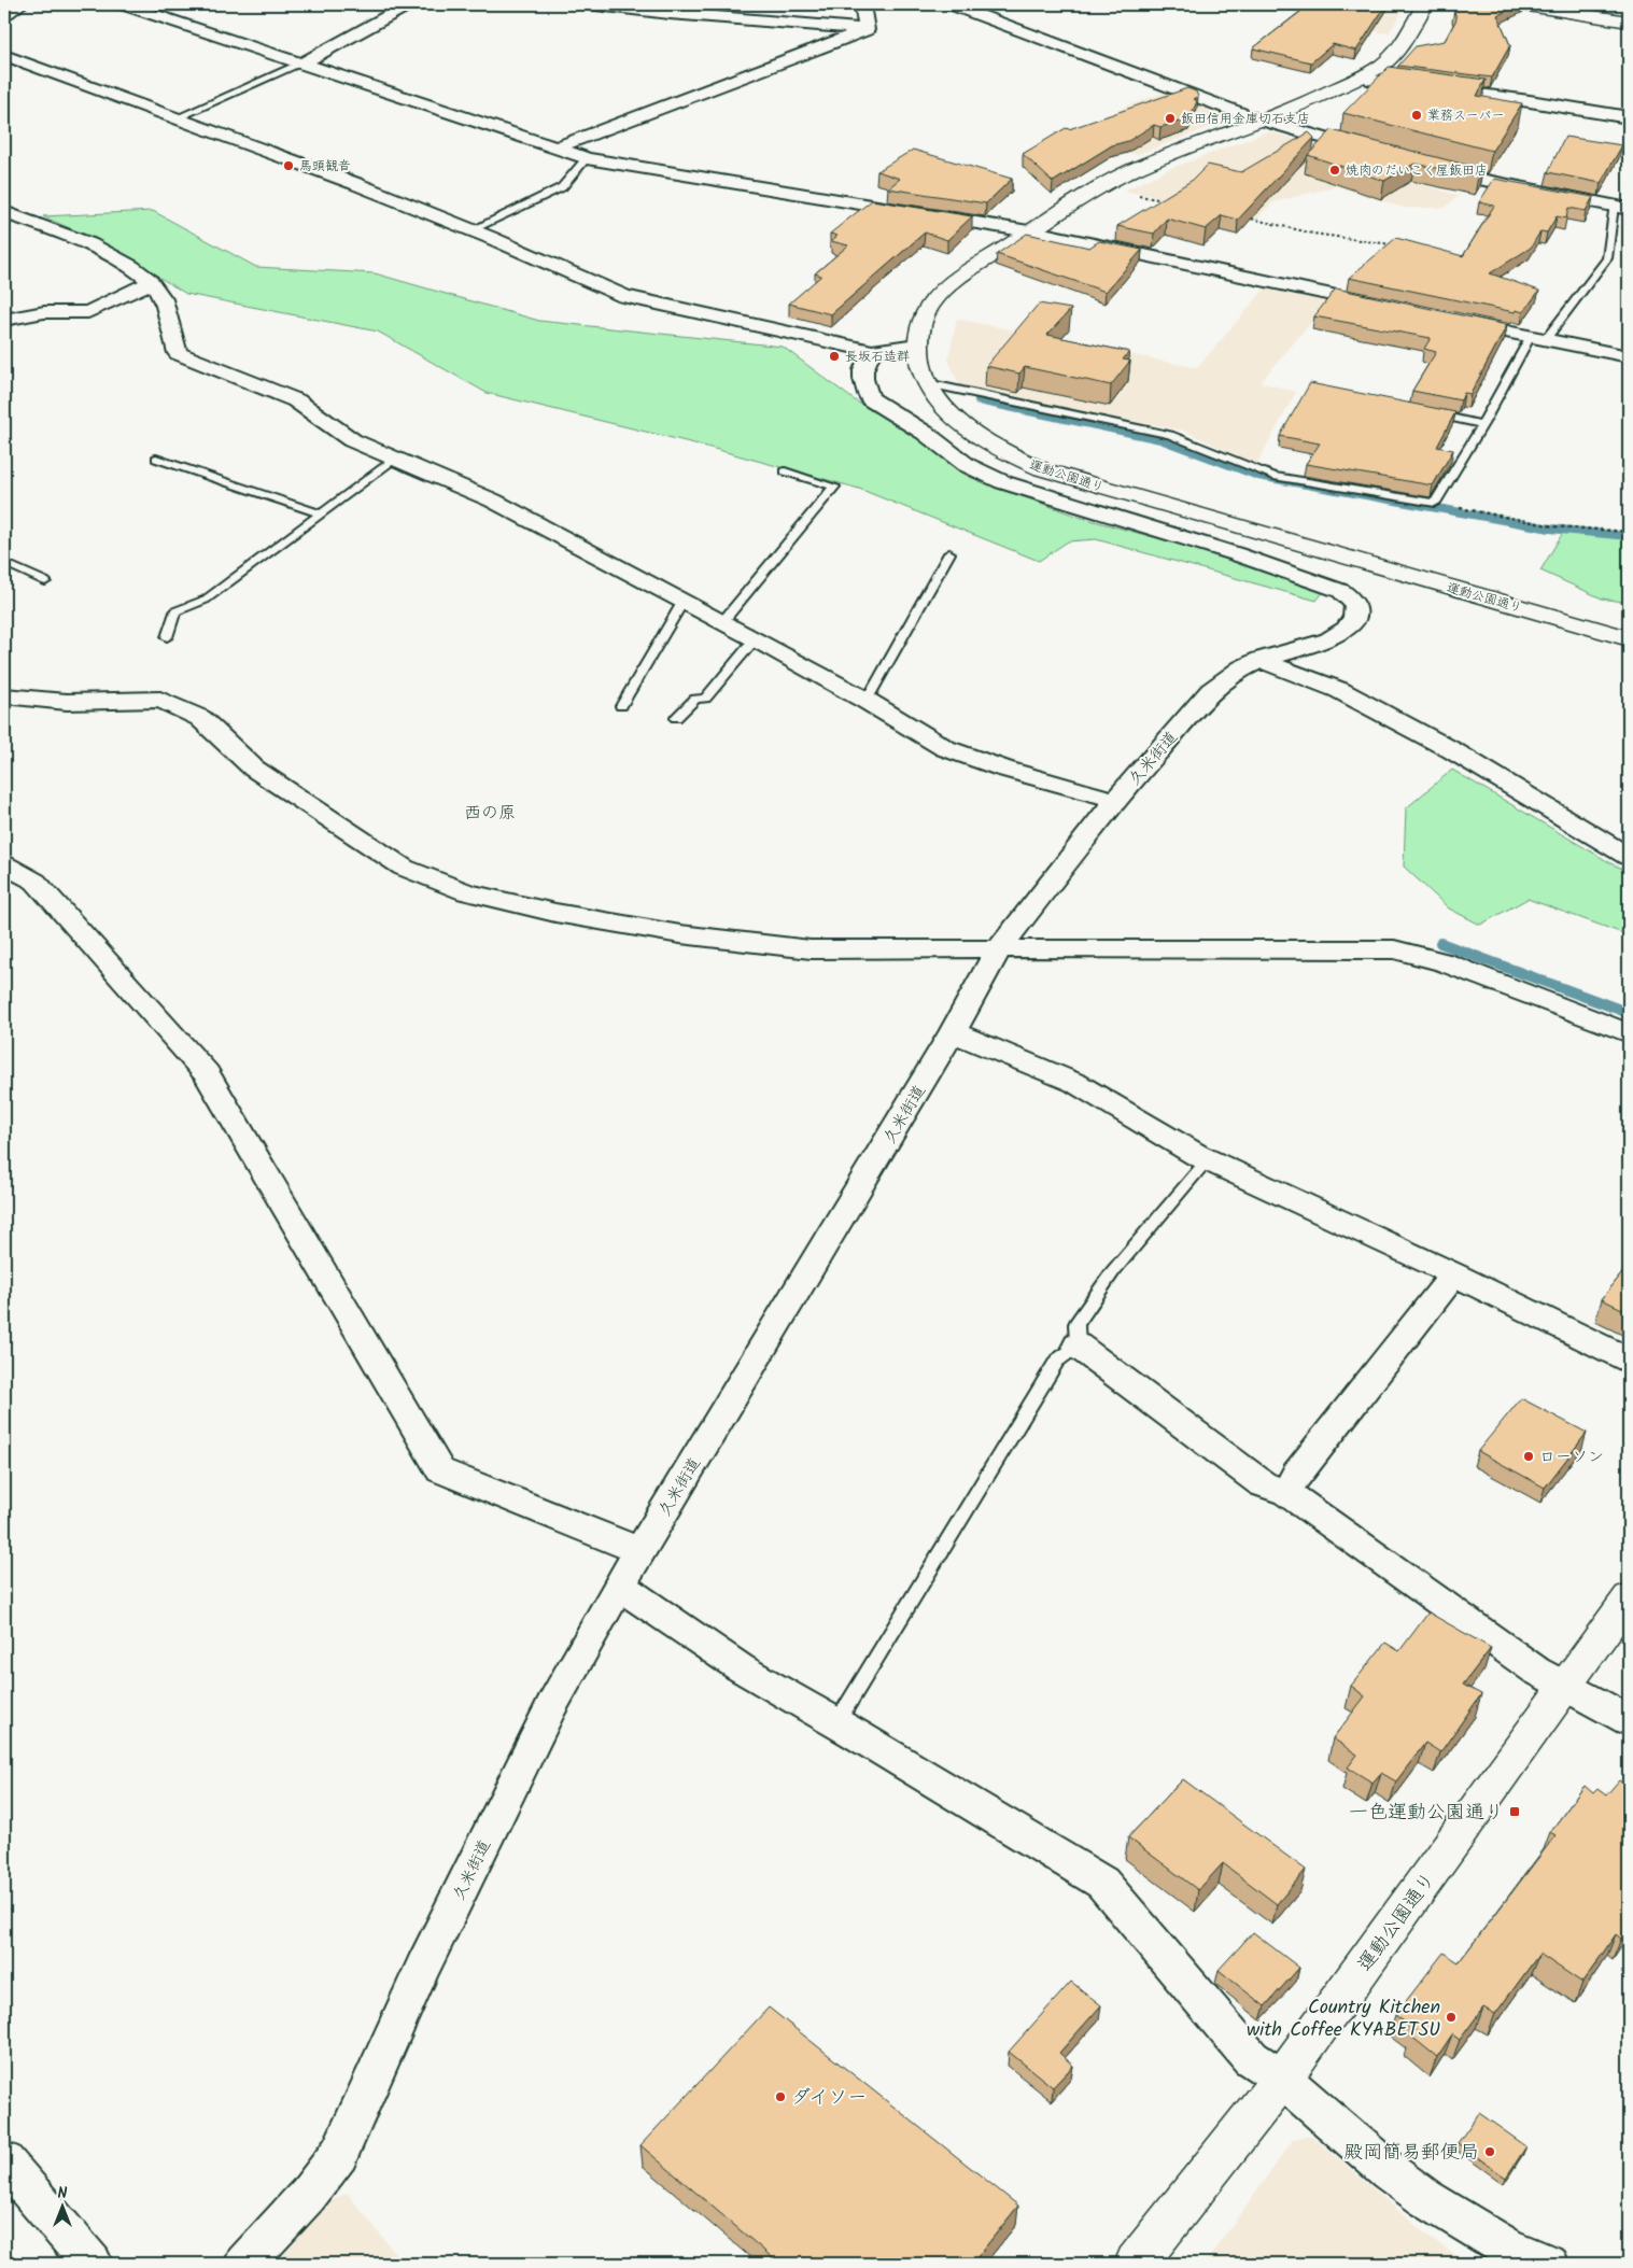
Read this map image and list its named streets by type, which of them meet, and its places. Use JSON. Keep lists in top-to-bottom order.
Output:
{
  "streets": {
    "street": ["運動公園通り", "久米街道"]
  },
  "districts": ["西の原"],
  "places": {
    "other": [
      "業務スーパー",
      "飯田信用金庫切石支店",
      "馬頭観音",
      "焼肉のだいこく屋飯田店",
      "長坂石造群",
      "ローソン",
      "Country Kitchen with Coffee KYABETSU",
      "ダイソー",
      "殿岡簡易郵便局"
    ],
    "transit": ["一色運動公園通り"]
  },
  "north": "top"
}
